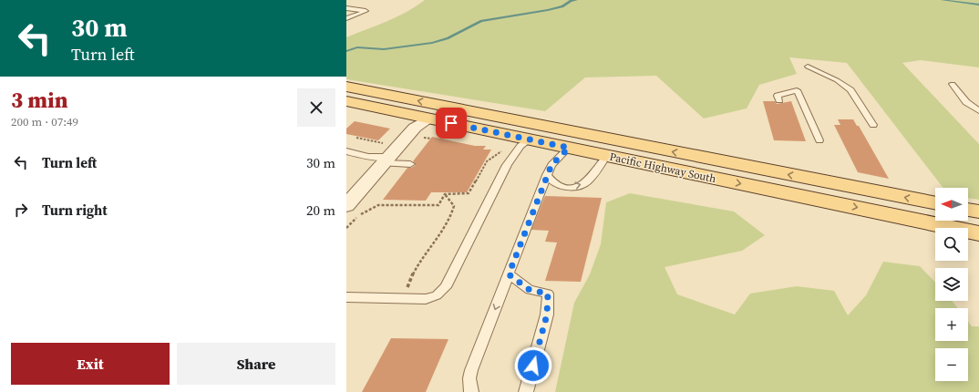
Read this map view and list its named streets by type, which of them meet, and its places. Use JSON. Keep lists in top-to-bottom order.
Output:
{
  "streets": {
    "main road": ["Pacific Highway South"]
  },
  "north": "left",
  "page": {
    "turn": ["30 m", "Turn left"],
    "heading": ["3 min", "200 m · 07:49"],
    "list": [
      {
        "name": "Turn left",
        "value": "30 m"
      },
      {
        "name": "Turn right",
        "value": "20 m"
      }
    ],
    "map_buttons": ["+", "−"],
    "buttons": ["Exit", "Share"]
  }
}
